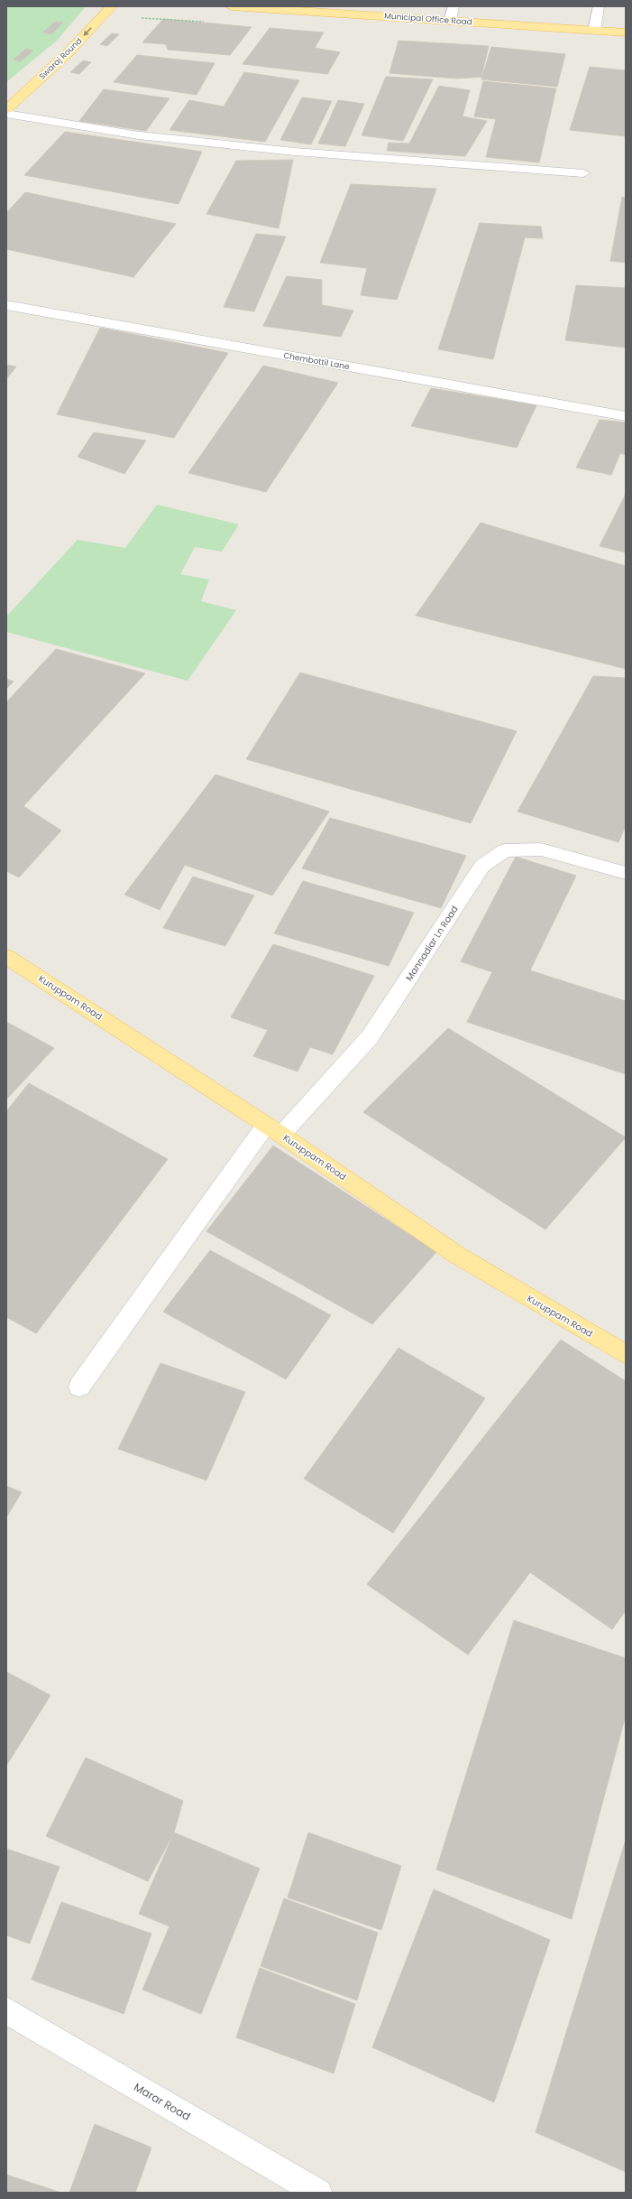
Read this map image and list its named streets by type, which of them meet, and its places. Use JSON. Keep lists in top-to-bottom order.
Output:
{
  "streets": {
    "main road": ["Municipal Office Road", "Swaraj Round", "Kuruppam Road"],
    "street": ["Chembottil Lane", "Mannadiar Ln Road", "Marar Road"]
  },
  "crossings": [
    ["Mannadiar Ln Road", "Kuruppam Road"]
  ],
  "one_way": ["Swaraj Round"]
}
